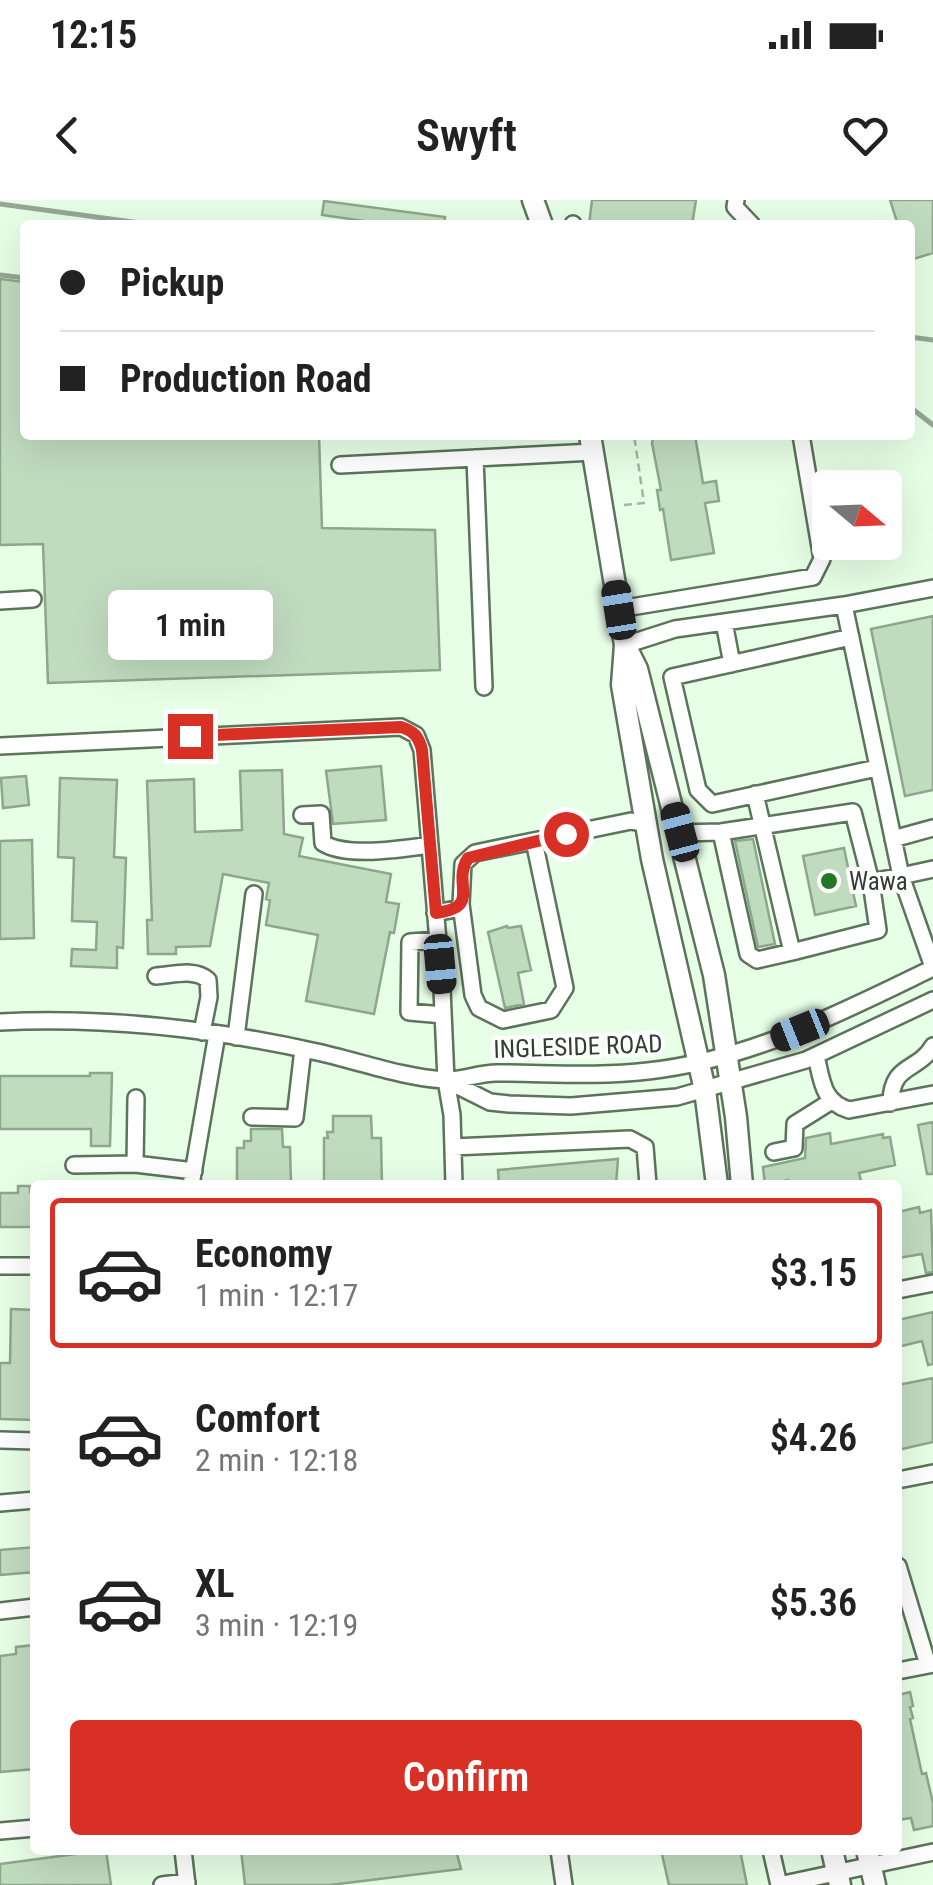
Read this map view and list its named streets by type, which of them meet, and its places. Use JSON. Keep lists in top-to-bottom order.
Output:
{
  "streets": {
    "street": ["INGLESIDE ROAD"]
  },
  "places": ["Wawa"],
  "north": "right",
  "page": {
    "status": "12:15",
    "header": "Swyft",
    "banner": ["Pickup", "Production Road"],
    "bubble": "1 min",
    "list": [
      {
        "name": "Economy",
        "note": "1 min · 12:17",
        "value": "$3.15"
      },
      {
        "name": "Comfort",
        "note": "2 min · 12:18",
        "value": "$4.26"
      },
      {
        "name": "XL",
        "note": "3 min · 12:19",
        "value": "$5.36"
      }
    ],
    "buttons": "Confirm"
  }
}
